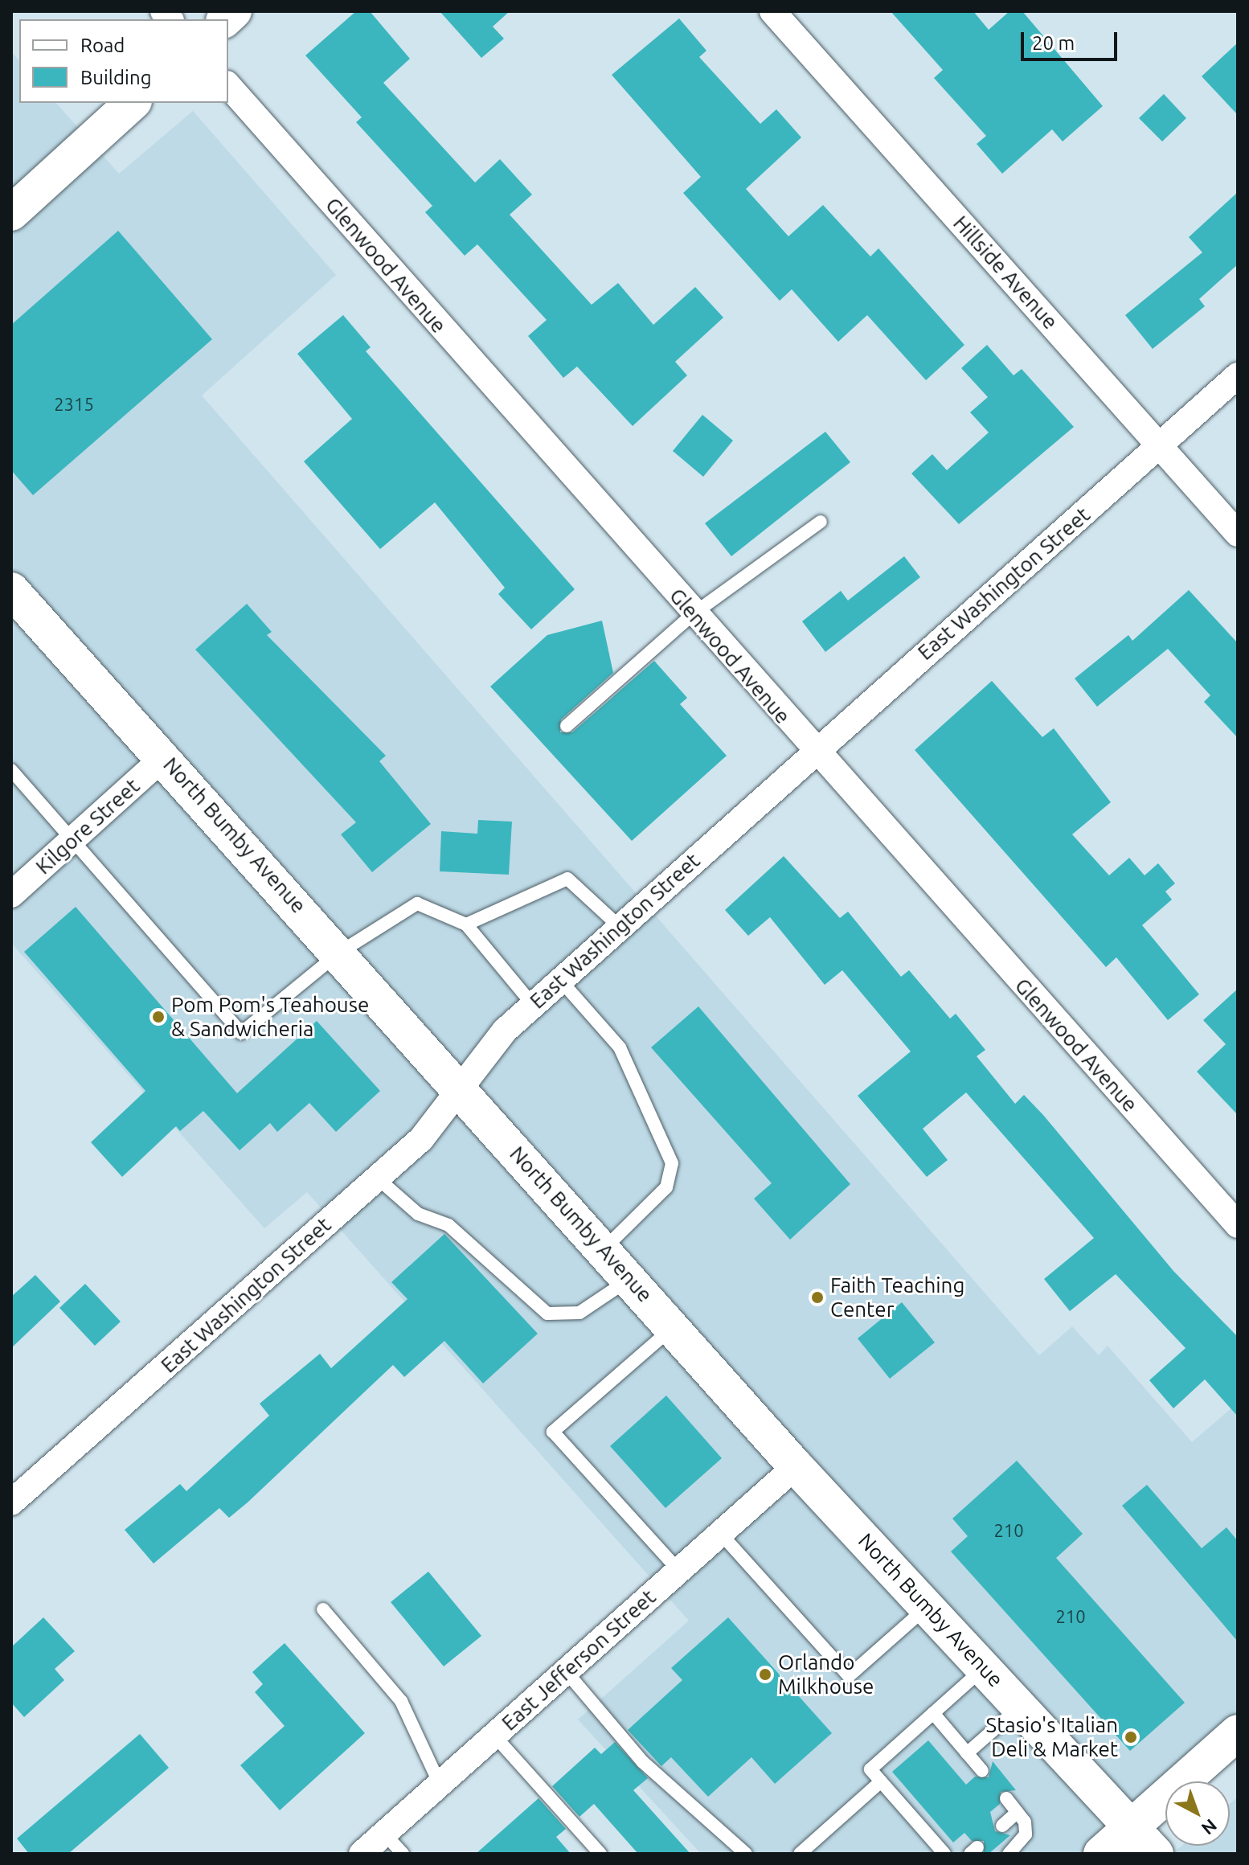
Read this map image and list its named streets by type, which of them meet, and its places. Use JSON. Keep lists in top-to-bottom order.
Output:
{
  "streets": {
    "street": [
      "Glenwood Avenue",
      "Hillside Avenue",
      "East Washington Street",
      "Kilgore Street",
      "North Bumby Avenue",
      "East Jefferson Street"
    ]
  },
  "crossings": [
    ["Glenwood Avenue", "East Washington Street"],
    ["Hillside Avenue", "East Washington Street"],
    ["East Washington Street", "North Bumby Avenue"],
    ["Kilgore Street", "North Bumby Avenue"],
    ["North Bumby Avenue", "East Jefferson Street"]
  ],
  "places": [
    "Pom Pom's Teahouse & Sandwicheria",
    "Faith Teaching Center",
    "Orlando Milkhouse",
    "Stasio's Italian Deli & Market"
  ],
  "house_numbers": ["2315", "210", "210"],
  "legend": ["Road", "Building"],
  "scale_bar": "20 m",
  "north": "bottom right"
}
